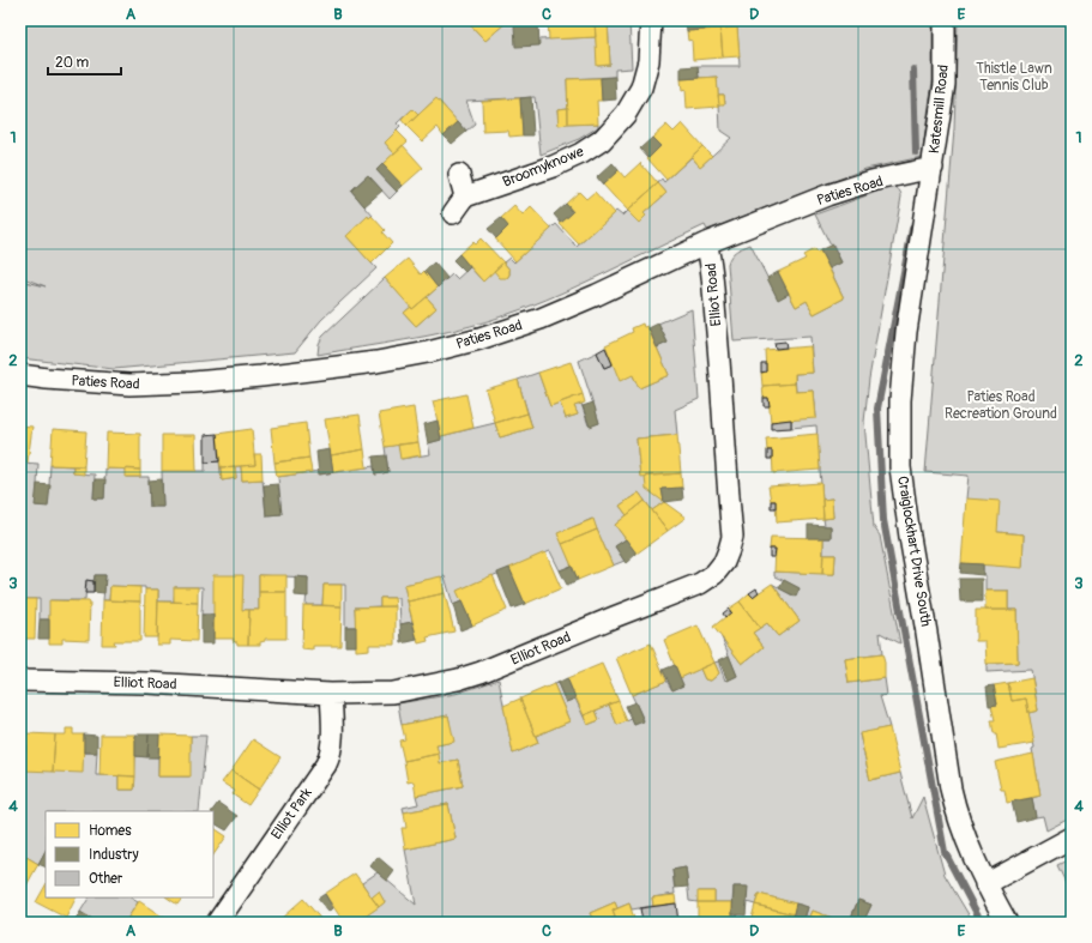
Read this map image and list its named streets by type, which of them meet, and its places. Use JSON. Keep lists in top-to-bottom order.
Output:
{
  "streets": {
    "street": [
      "Katesmill Road",
      "Broomyknowe",
      "Paties Road",
      "Elliot Road",
      "Craiglockhart Drive South",
      "Elliot Park"
    ]
  },
  "crossings": [
    ["Katesmill Road", "Paties Road"],
    ["Katesmill Road", "Craiglockhart Drive South"],
    ["Paties Road", "Elliot Road"],
    ["Paties Road", "Craiglockhart Drive South"],
    ["Elliot Road", "Elliot Park"]
  ],
  "parks": ["Thistle Lawn Tennis Club", "Paties Road Recreation Ground"],
  "legend": ["Homes", "Industry", "Other"],
  "scale_bar": "20 m",
  "grid": {
    "columns": [
      "A",
      "B",
      "C",
      "D",
      "E"
    ],
    "rows": [
      "1",
      "2",
      "3",
      "4"
    ]
  }
}
